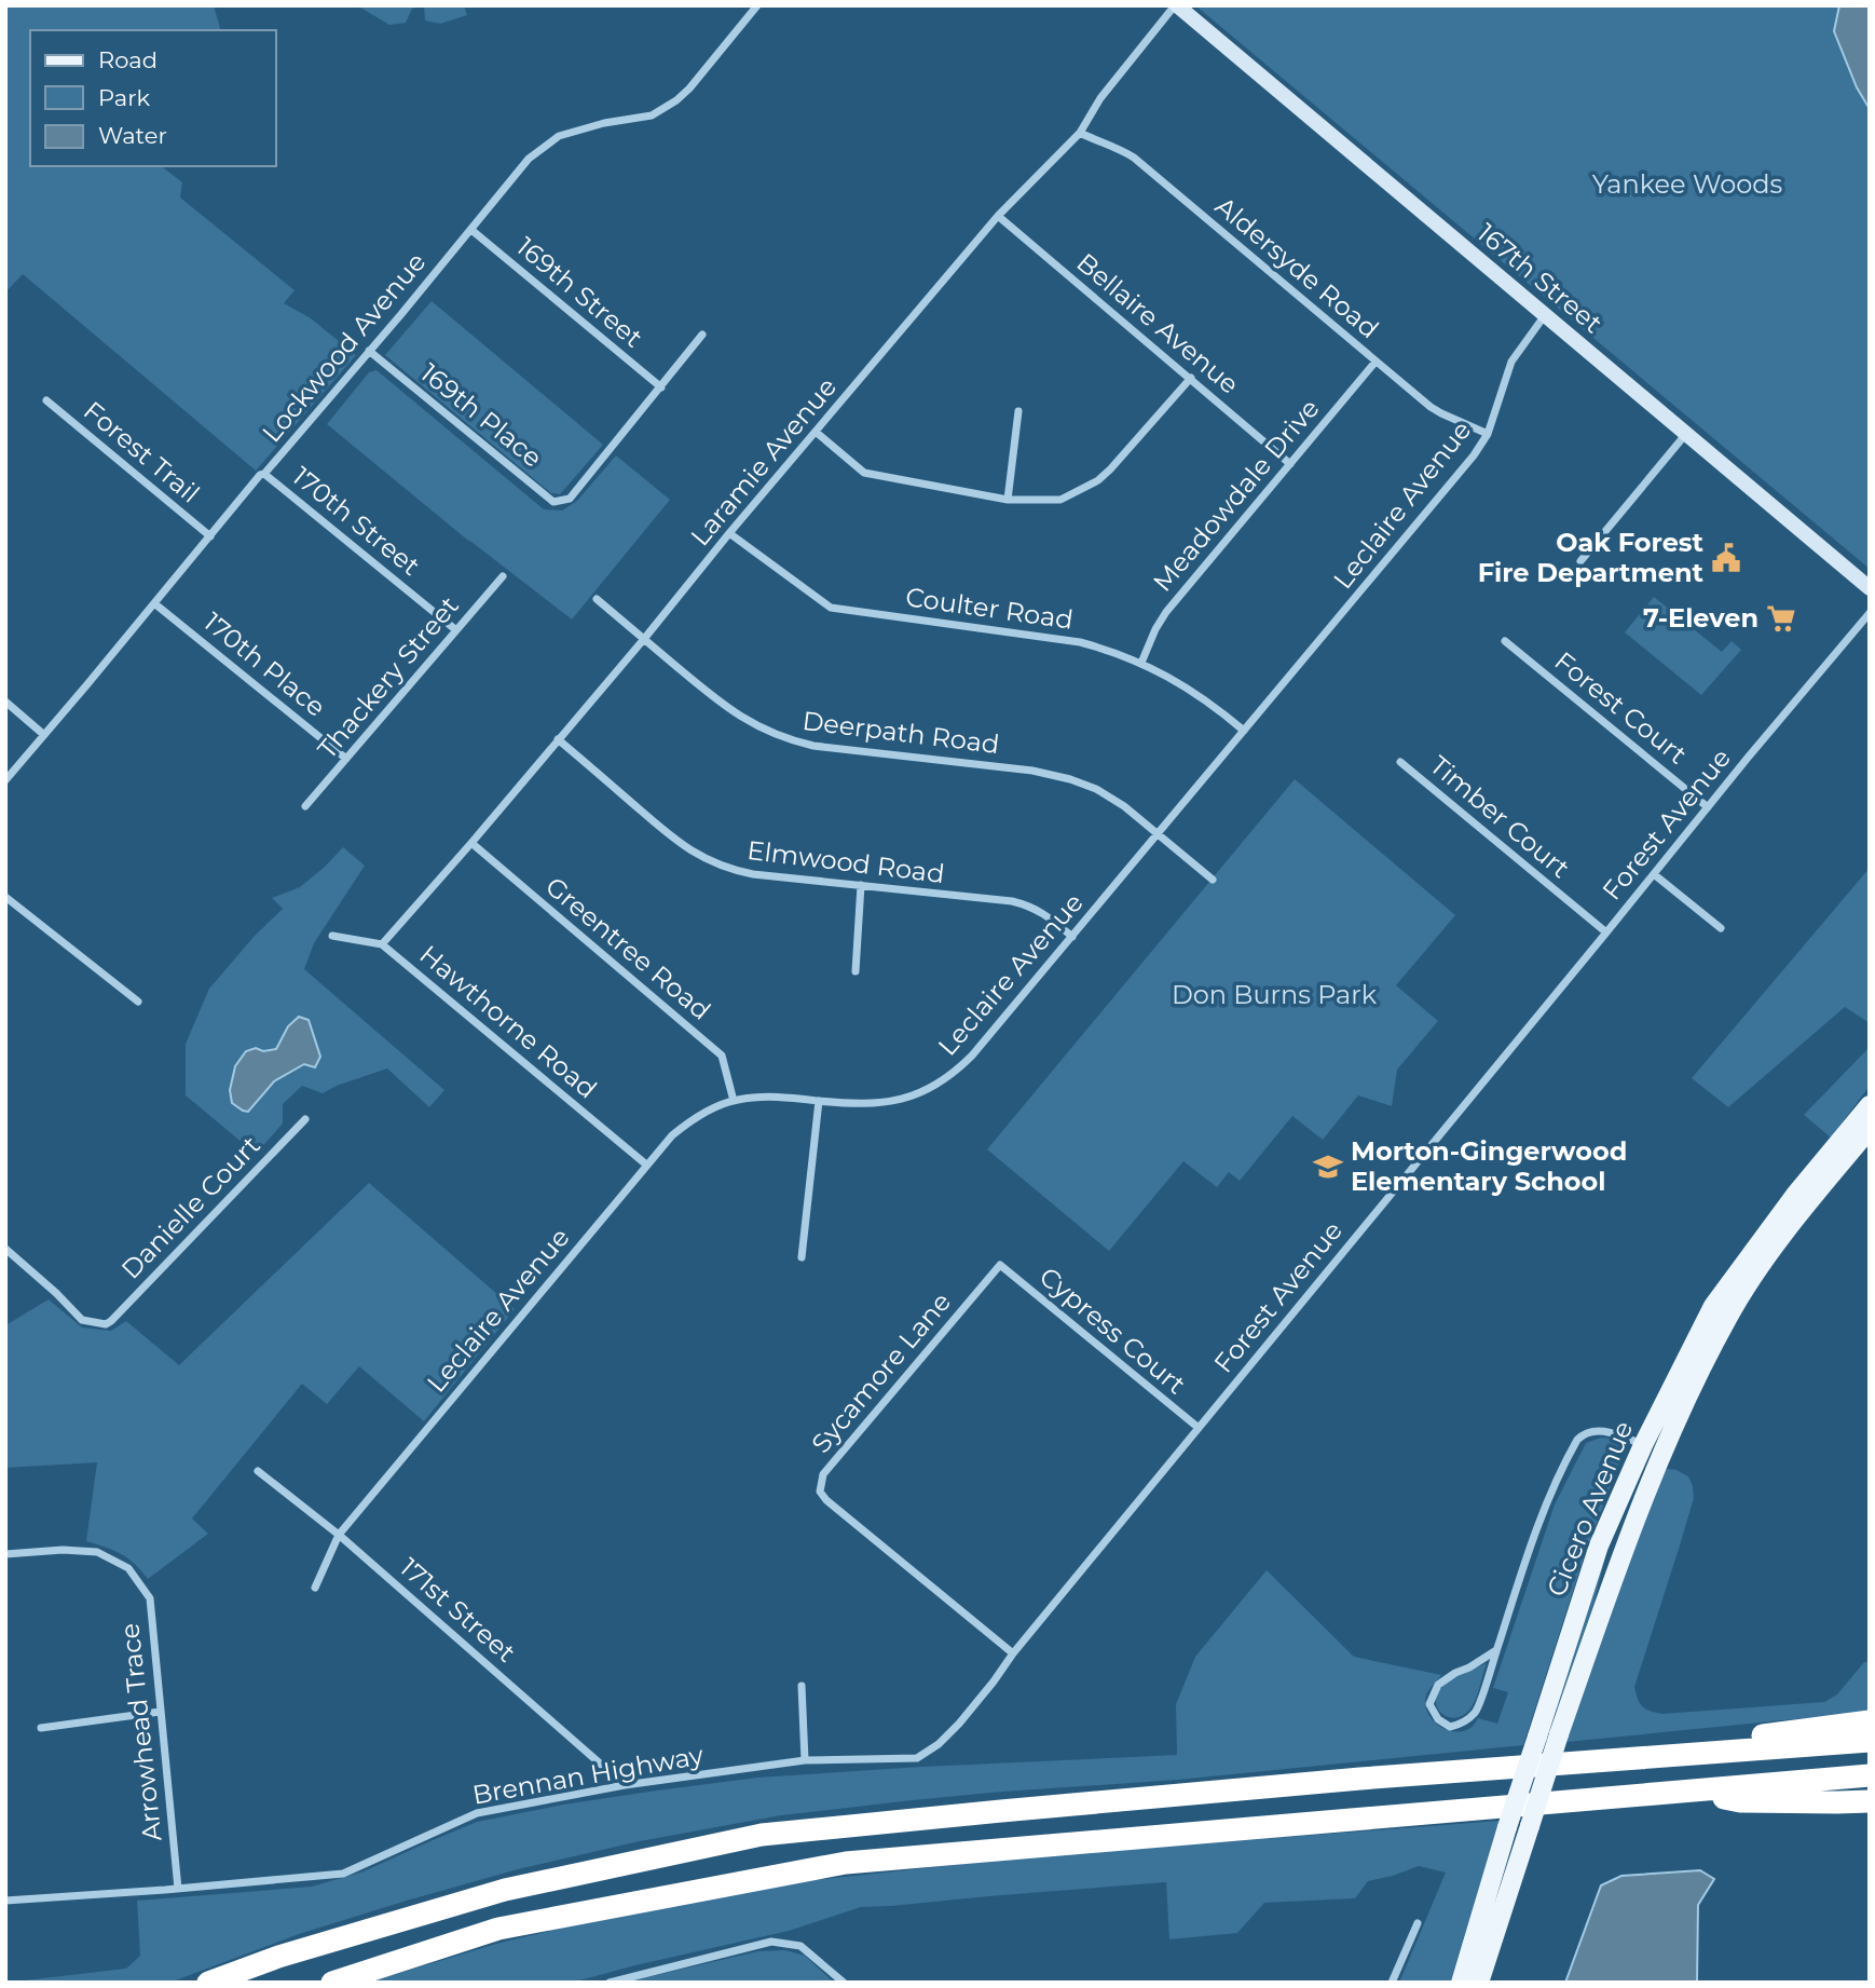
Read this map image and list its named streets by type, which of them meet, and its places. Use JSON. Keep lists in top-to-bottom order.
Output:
{
  "streets": {
    "main road": ["167th Street", "Cicero Avenue"],
    "street": [
      "Aldersyde Road",
      "169th Street",
      "Bellaire Avenue",
      "Lockwood Avenue",
      "169th Place",
      "Forest Trail",
      "Laramie Avenue",
      "Meadowdale Drive",
      "Leclaire Avenue",
      "170th Street",
      "Coulter Road",
      "170th Place",
      "Thackery Street",
      "Forest Court",
      "Deerpath Road",
      "Timber Court",
      "Forest Avenue",
      "Elmwood Road",
      "Greentree Road",
      "Hawthorne Road",
      "Danielle Court",
      "Cypress Court",
      "Sycamore Lane",
      "171st Street",
      "Arrowhead Trace",
      "Brennan Highway"
    ]
  },
  "crossings": [
    ["Aldersyde Road", "Laramie Avenue"],
    ["Aldersyde Road", "Meadowdale Drive"],
    ["Aldersyde Road", "Leclaire Avenue"],
    ["167th Street", "Laramie Avenue"],
    ["167th Street", "Leclaire Avenue"],
    ["169th Street", "Lockwood Avenue"],
    ["169th Street", "169th Place"],
    ["Bellaire Avenue", "Laramie Avenue"],
    ["Bellaire Avenue", "Meadowdale Drive"],
    ["Lockwood Avenue", "169th Place"],
    ["Lockwood Avenue", "Forest Trail"],
    ["Lockwood Avenue", "170th Street"],
    ["Lockwood Avenue", "170th Place"],
    ["Laramie Avenue", "Coulter Road"],
    ["Laramie Avenue", "Deerpath Road"],
    ["Laramie Avenue", "Elmwood Road"],
    ["Laramie Avenue", "Greentree Road"],
    ["Laramie Avenue", "Hawthorne Road"],
    ["Meadowdale Drive", "Coulter Road"],
    ["Leclaire Avenue", "Coulter Road"],
    ["Leclaire Avenue", "Deerpath Road"],
    ["Leclaire Avenue", "Elmwood Road"],
    ["Leclaire Avenue", "Greentree Road"],
    ["Leclaire Avenue", "Hawthorne Road"],
    ["Leclaire Avenue", "171st Street"],
    ["170th Street", "Thackery Street"],
    ["170th Place", "Thackery Street"],
    ["Forest Court", "Forest Avenue"],
    ["Timber Court", "Forest Avenue"],
    ["Forest Avenue", "Cypress Court"],
    ["Forest Avenue", "Sycamore Lane"],
    ["Forest Avenue", "Brennan Highway"],
    ["Cypress Court", "Sycamore Lane"],
    ["171st Street", "Brennan Highway"],
    ["Arrowhead Trace", "Brennan Highway"]
  ],
  "parks": ["Yankee Woods", "Don Burns Park"],
  "places": {
    "public building": ["Oak Forest Fire Department"],
    "supermarket": ["7-Eleven"],
    "school or university": ["Morton-Gingerwood Elementary School"]
  },
  "legend": ["Road", "Park", "Water"]
}
